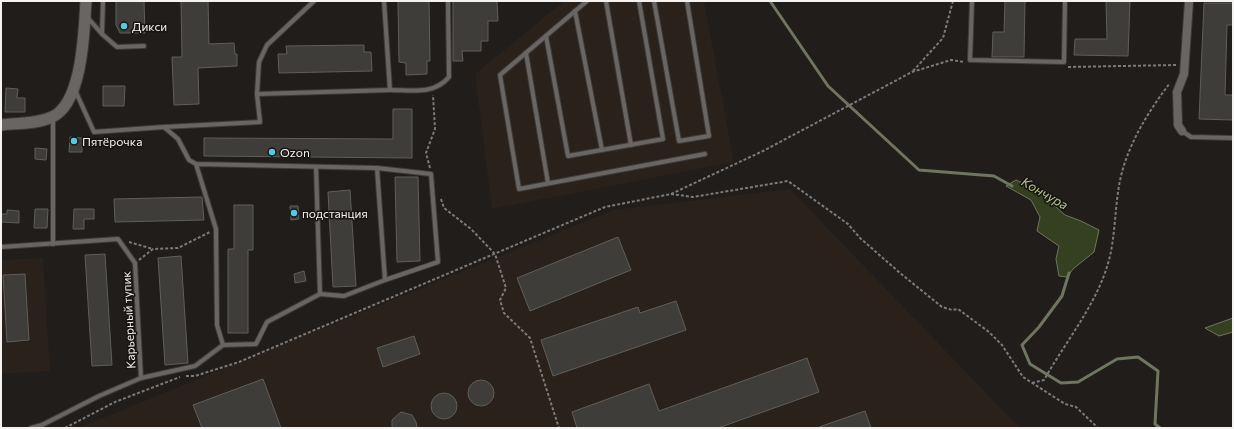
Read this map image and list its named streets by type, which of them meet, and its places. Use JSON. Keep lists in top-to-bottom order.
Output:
{
  "streets": {
    "lane": ["Карьерный тупик"]
  },
  "water": ["Кончура"],
  "places": [
    "Дикси",
    "Пятёрочка",
    "Ozon",
    "подстанция"
  ]
}
